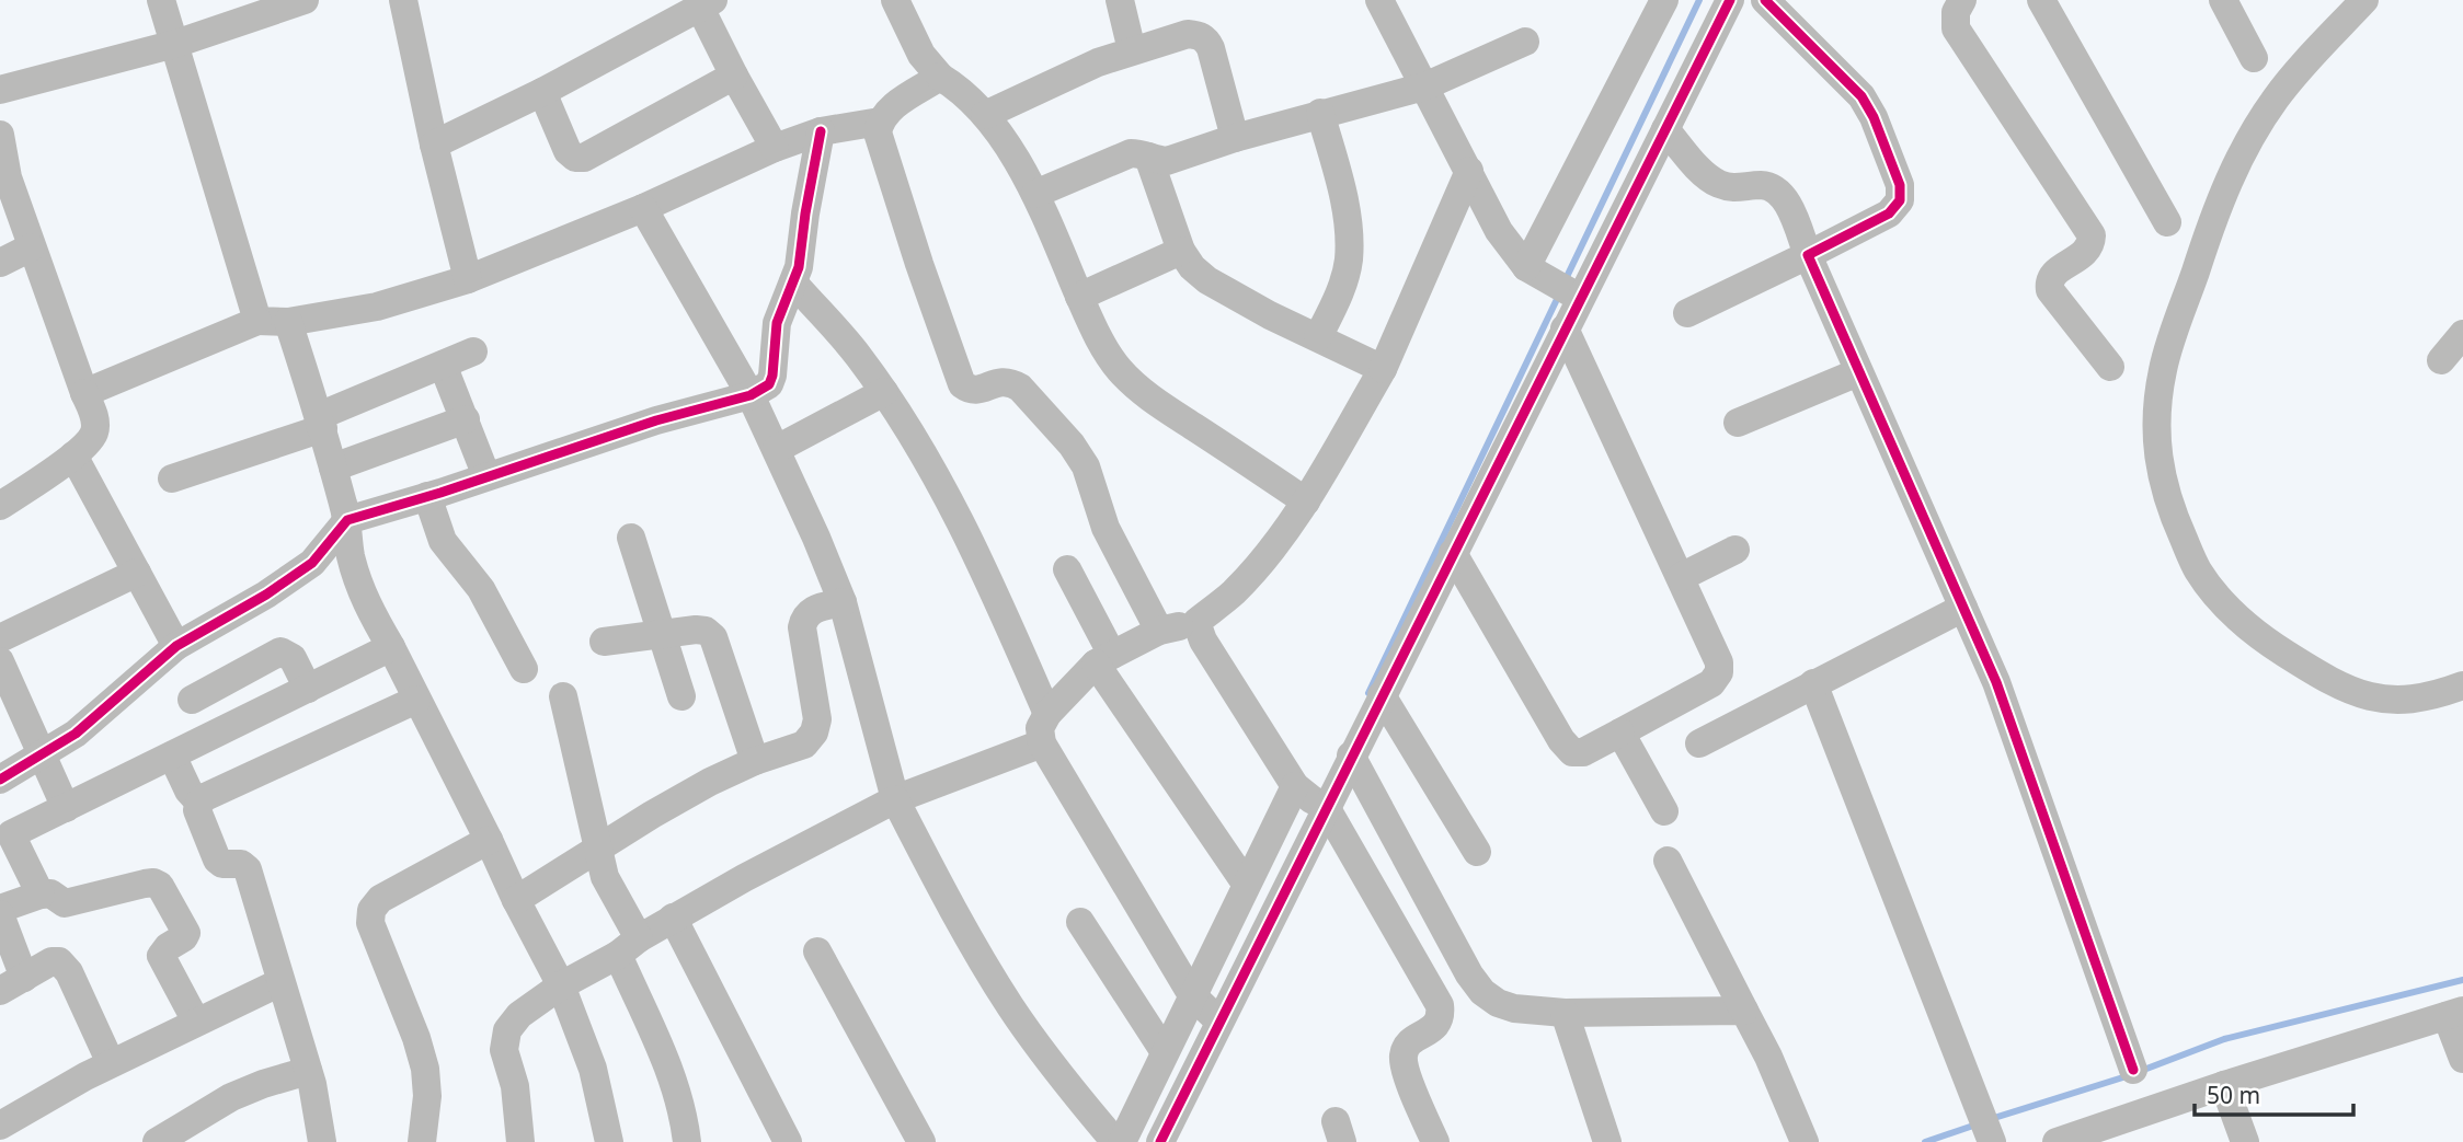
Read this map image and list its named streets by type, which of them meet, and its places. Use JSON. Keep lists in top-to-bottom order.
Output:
{
  "scale_bar": "50 m"
}
